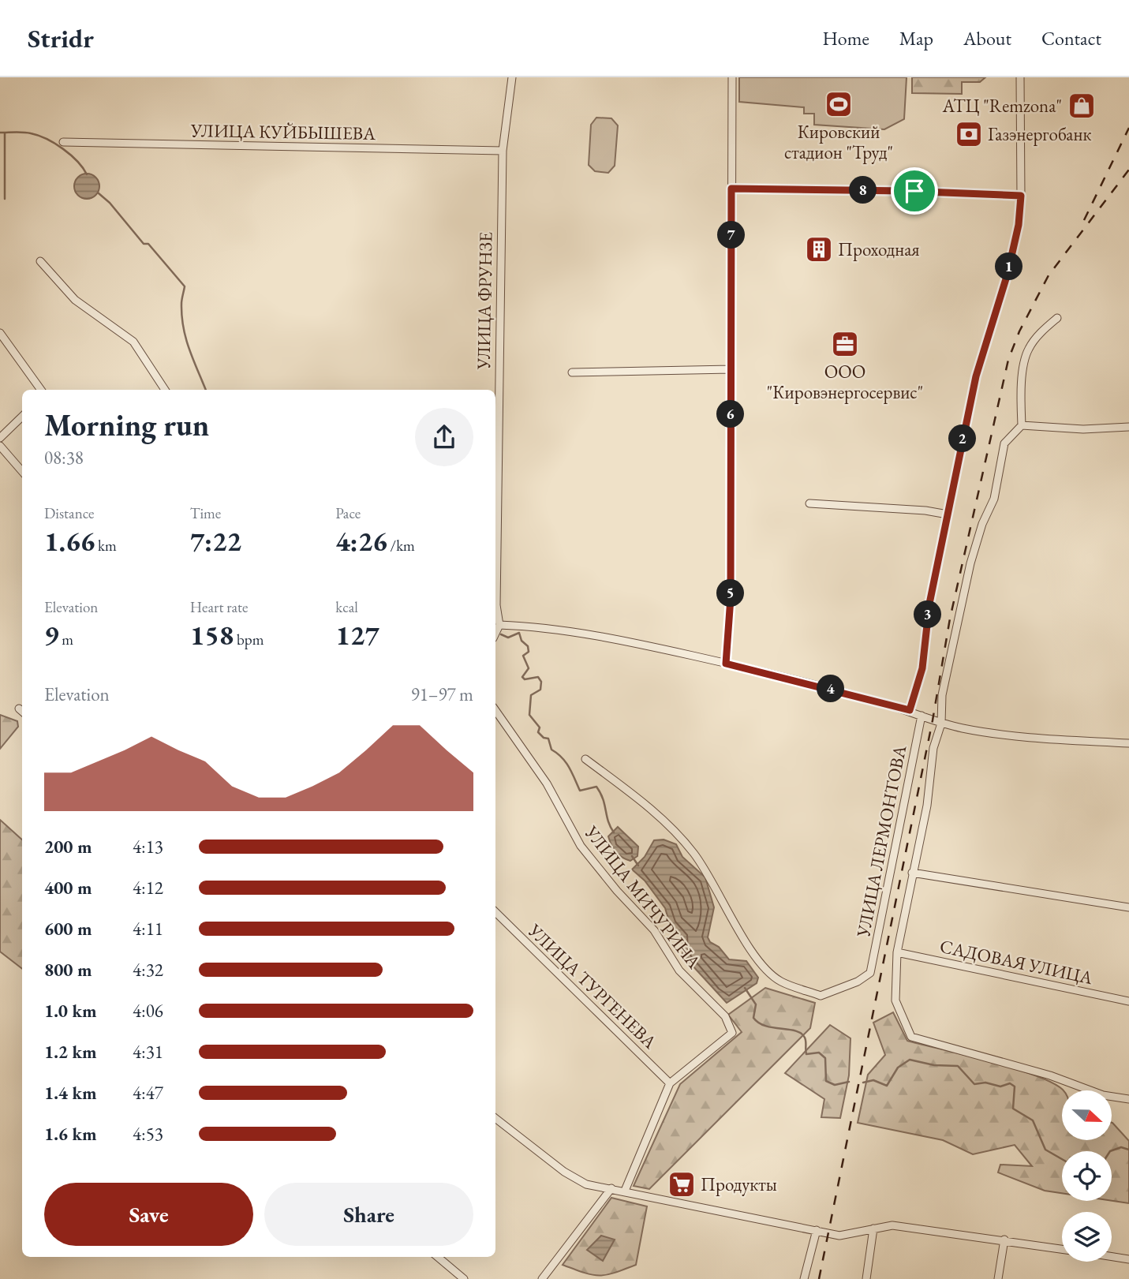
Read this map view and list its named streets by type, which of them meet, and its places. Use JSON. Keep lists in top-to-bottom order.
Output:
{
  "streets": {
    "street": [
      "УЛИЦА КУЙБЫШЕВА",
      "УЛИЦА ФРУНЗЕ",
      "УЛИЦА ЛЕРМОНТОВА",
      "УЛИЦА МИЧУРИНА",
      "САДОВАЯ УЛИЦА",
      "УЛИЦА ТУРГЕНЕВА"
    ]
  },
  "crossings": [
    ["УЛИЦА КУЙБЫШЕВА", "УЛИЦА ФРУНЗЕ"],
    ["УЛИЦА МИЧУРИНА", "УЛИЦА ТУРГЕНЕВА"]
  ],
  "places": {
    "sports": ["Кировский стадион \"Труд\""],
    "shop": ["АТЦ \"Remzona\""],
    "bank": ["Газэнергобанк"],
    "building": ["Проходная"],
    "office": ["ООО \"Кировэнергосервис\""],
    "supermarket": ["Продукты"]
  },
  "north": "right",
  "page": {
    "header": "Stridr",
    "nav": [
      "Home",
      "Map",
      "About",
      "Contact"
    ],
    "pins": [
      "8",
      "7",
      "1",
      "6",
      "2",
      "5",
      "3",
      "4"
    ],
    "heading": ["Morning run", "08:38"],
    "stats": [
      ["Distance", "1.66 km"],
      ["Time", "7:22"],
      ["Pace", "4:26 /km"],
      ["Elevation", "9 m"],
      ["Heart rate", "158 bpm"],
      ["kcal", "127"]
    ],
    "chart": ["Elevation", "91–97 m"],
    "list": [
      {
        "name": "200 m",
        "note": "4:13"
      },
      {
        "name": "400 m",
        "note": "4:12"
      },
      {
        "name": "600 m",
        "note": "4:11"
      },
      {
        "name": "800 m",
        "note": "4:32"
      },
      {
        "name": "1.0 km",
        "note": "4:06"
      },
      {
        "name": "1.2 km",
        "note": "4:31"
      },
      {
        "name": "1.4 km",
        "note": "4:47"
      },
      {
        "name": "1.6 km",
        "note": "4:53"
      }
    ],
    "buttons": ["Save", "Share"]
  }
}
